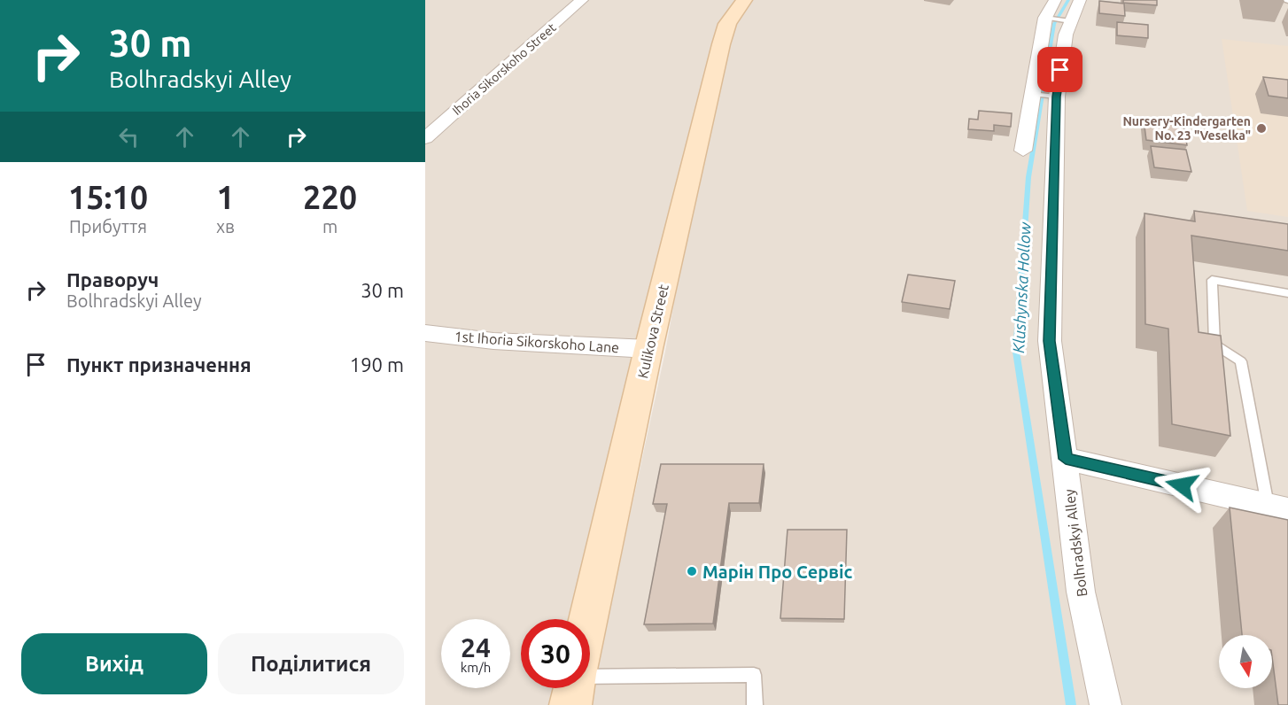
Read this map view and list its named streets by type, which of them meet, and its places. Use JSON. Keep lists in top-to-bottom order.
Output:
{
  "streets": {
    "street": [
      "Ihoria Sikorskoho Street",
      "Kulikova Street",
      "1st Ihoria Sikorskoho Lane",
      "Bolhradskyi Alley"
    ]
  },
  "crossings": [
    ["Kulikova Street", "1st Ihoria Sikorskoho Lane"]
  ],
  "water": ["Klushynska Hollow"],
  "places": ["Nursery-Kindergarten No. 23 \"Veselka\"", "Марін Про Сервіс"],
  "north": "bottom",
  "page": {
    "turn": ["30 m", "Bolhradskyi Alley"],
    "eta": [
      "15:10",
      "Прибуття",
      "1",
      "хв",
      "220",
      "m"
    ],
    "list": [
      {
        "name": "Праворуч",
        "note": "Bolhradskyi Alley",
        "value": "30 m"
      },
      {
        "name": "Пункт призначення",
        "value": "190 m"
      }
    ],
    "speed": "24 km/h",
    "limit": "30",
    "buttons": ["Вихід", "Поділитися"]
  }
}
